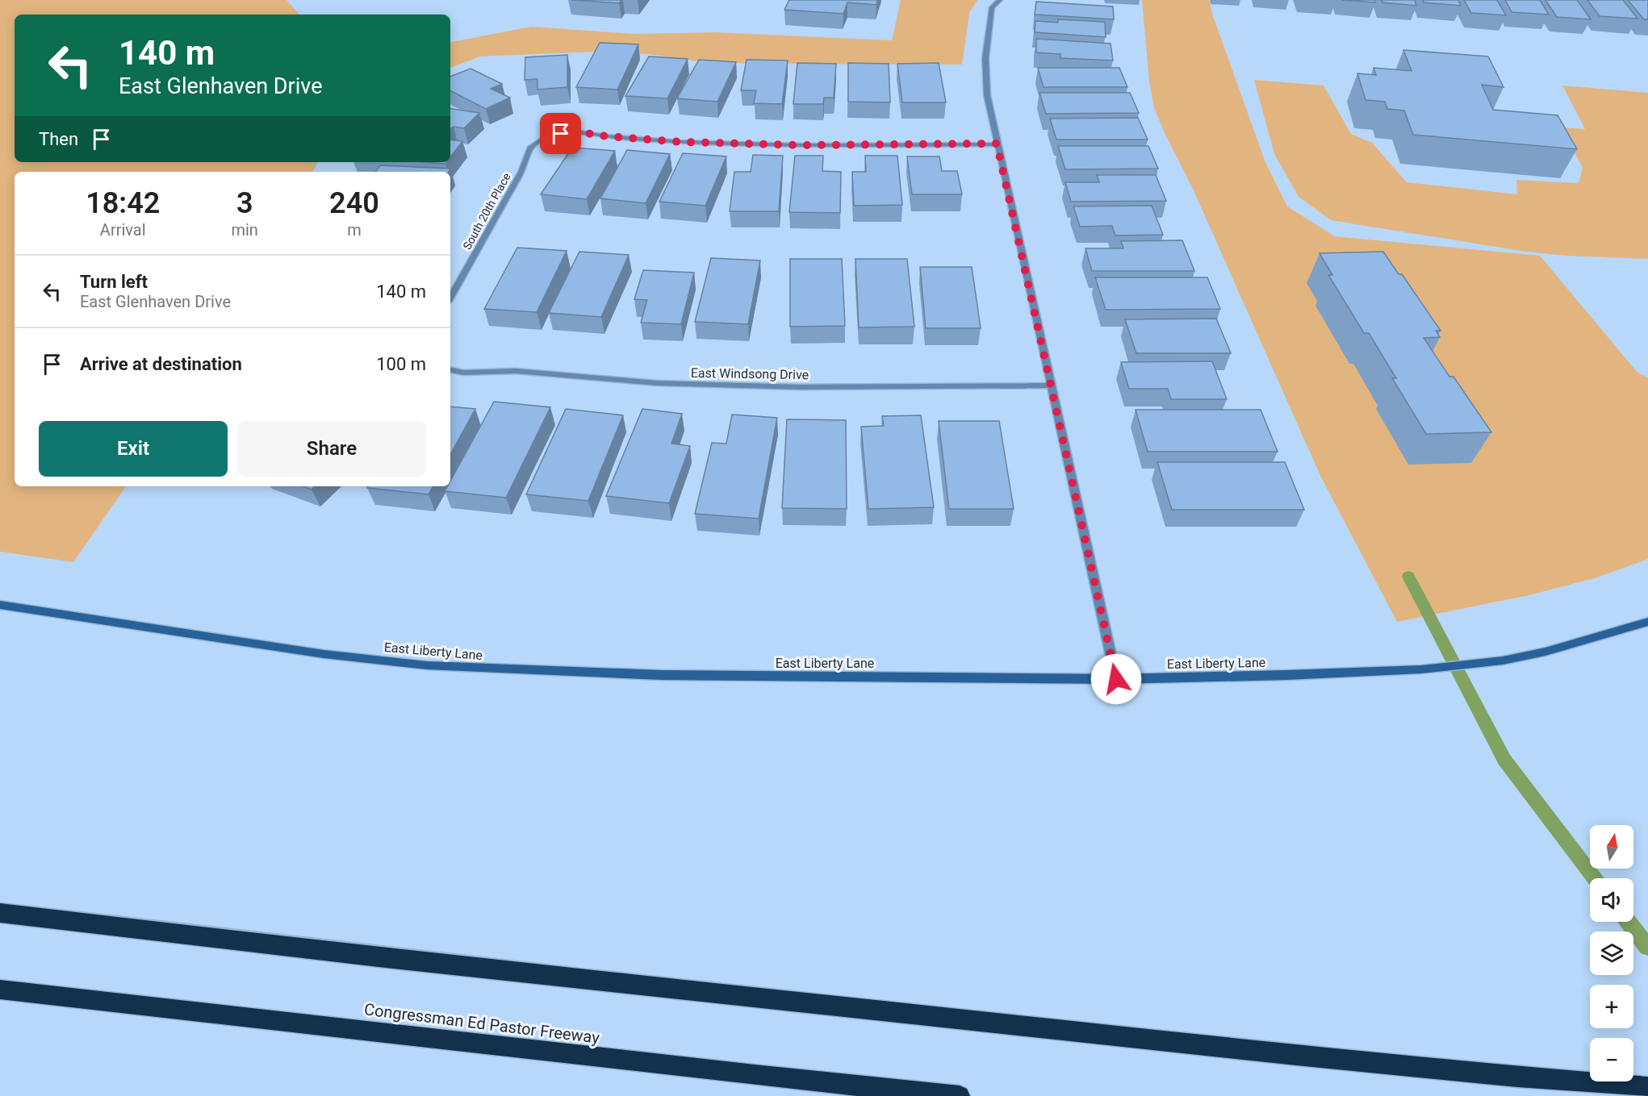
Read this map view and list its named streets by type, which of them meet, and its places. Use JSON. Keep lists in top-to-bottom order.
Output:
{
  "streets": {
    "highway": ["Congressman Ed Pastor Freeway"],
    "street": ["South 20th Place", "East Windsong Drive", "East Liberty Lane"]
  },
  "north": "top",
  "page": {
    "turn": ["140 m", "East Glenhaven Drive"],
    "then": "Then",
    "eta": [
      "18:42",
      "Arrival",
      "3",
      "min",
      "240",
      "m"
    ],
    "list": [
      {
        "name": "Turn left",
        "note": "East Glenhaven Drive",
        "value": "140 m"
      },
      {
        "name": "Arrive at destination",
        "value": "100 m"
      }
    ],
    "buttons": ["Exit", "Share"],
    "map_buttons": ["+", "−"]
  }
}
